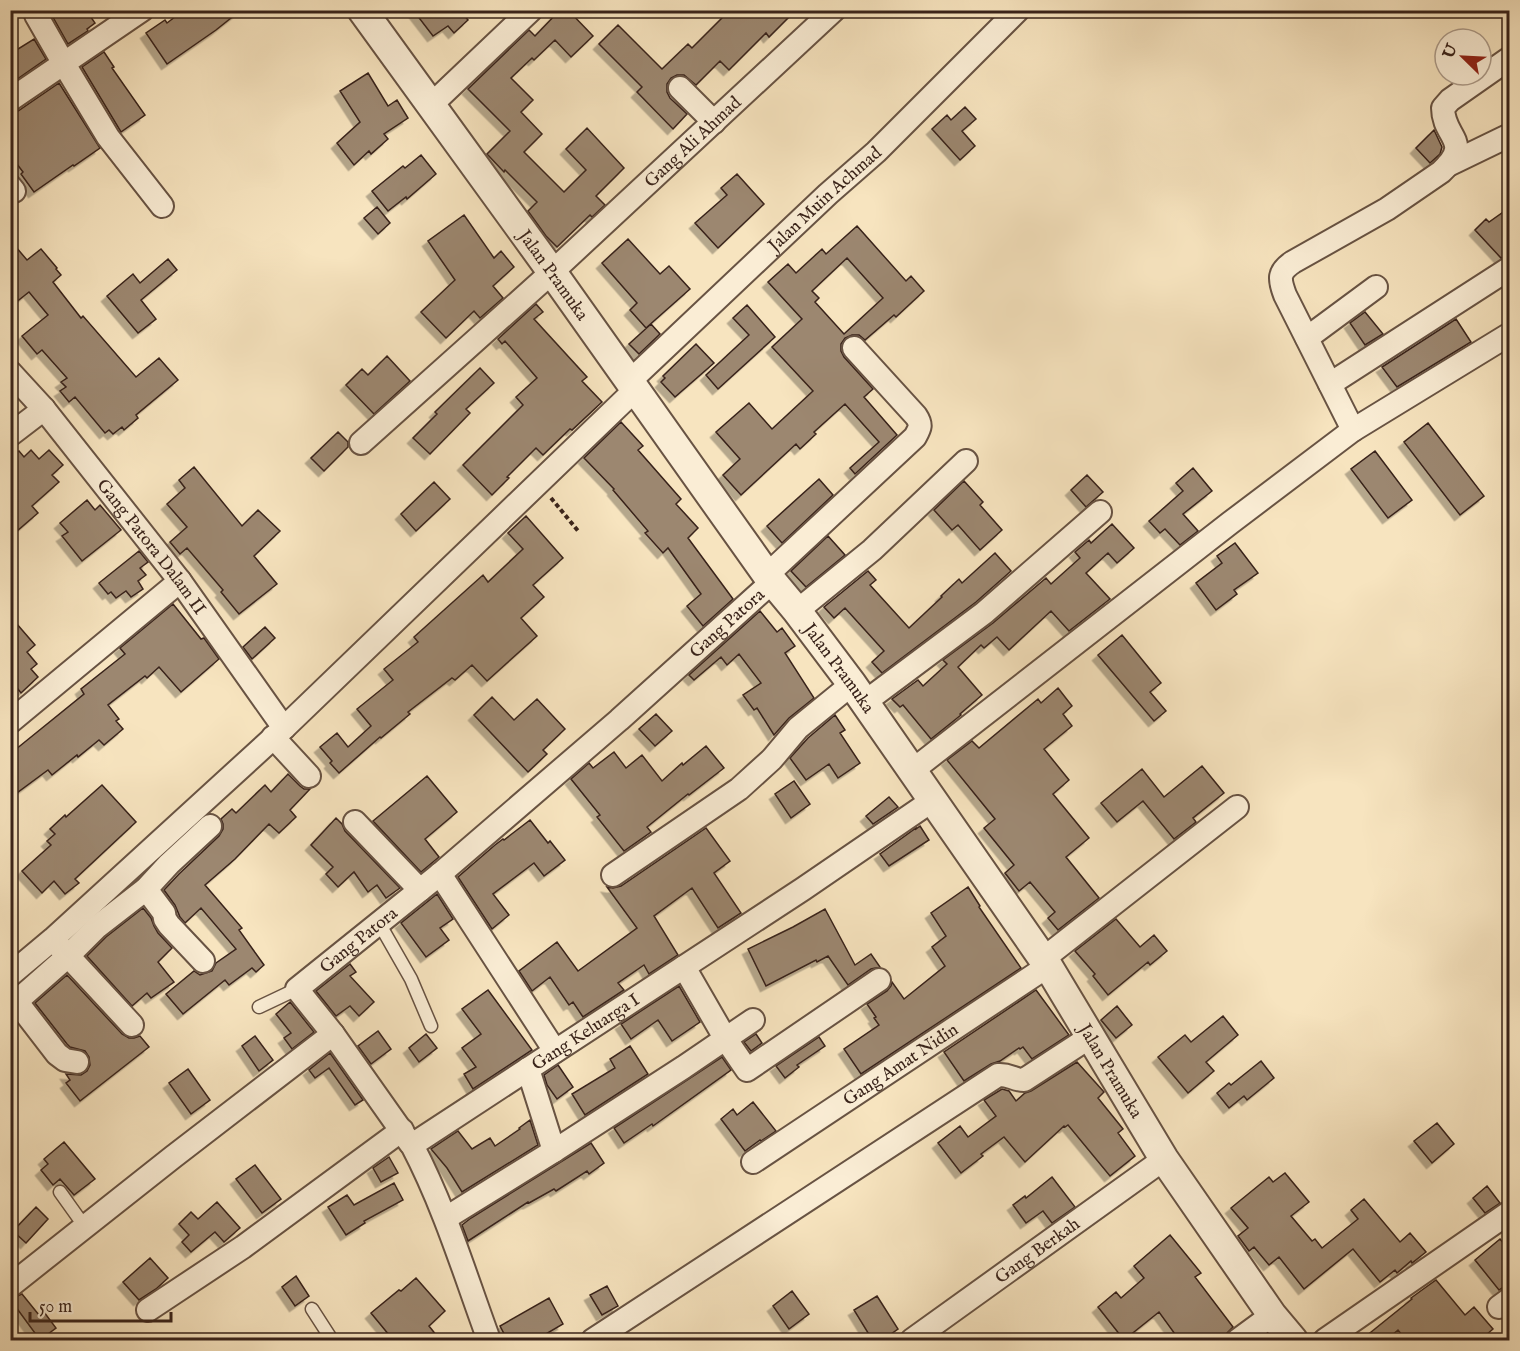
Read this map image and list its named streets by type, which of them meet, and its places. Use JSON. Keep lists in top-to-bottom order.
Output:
{
  "streets": {
    "street": [
      "Gang Ali Ahmad",
      "Jalan Muin Achmad",
      "Jalan Pramuka",
      "Gang Patora Dalam II",
      "Gang Patora",
      "Gang Keluarga I",
      "Gang Amat Nidin",
      "Gang Berkah"
    ]
  },
  "crossings": [
    ["Gang Ali Ahmad", "Jalan Pramuka"],
    ["Jalan Muin Achmad", "Jalan Pramuka"],
    ["Jalan Pramuka", "Gang Patora"],
    ["Jalan Pramuka", "Gang Keluarga I"],
    ["Jalan Pramuka", "Gang Amat Nidin"],
    ["Jalan Pramuka", "Gang Berkah"]
  ],
  "scale_bar": "50 m",
  "north": "top left"
}
